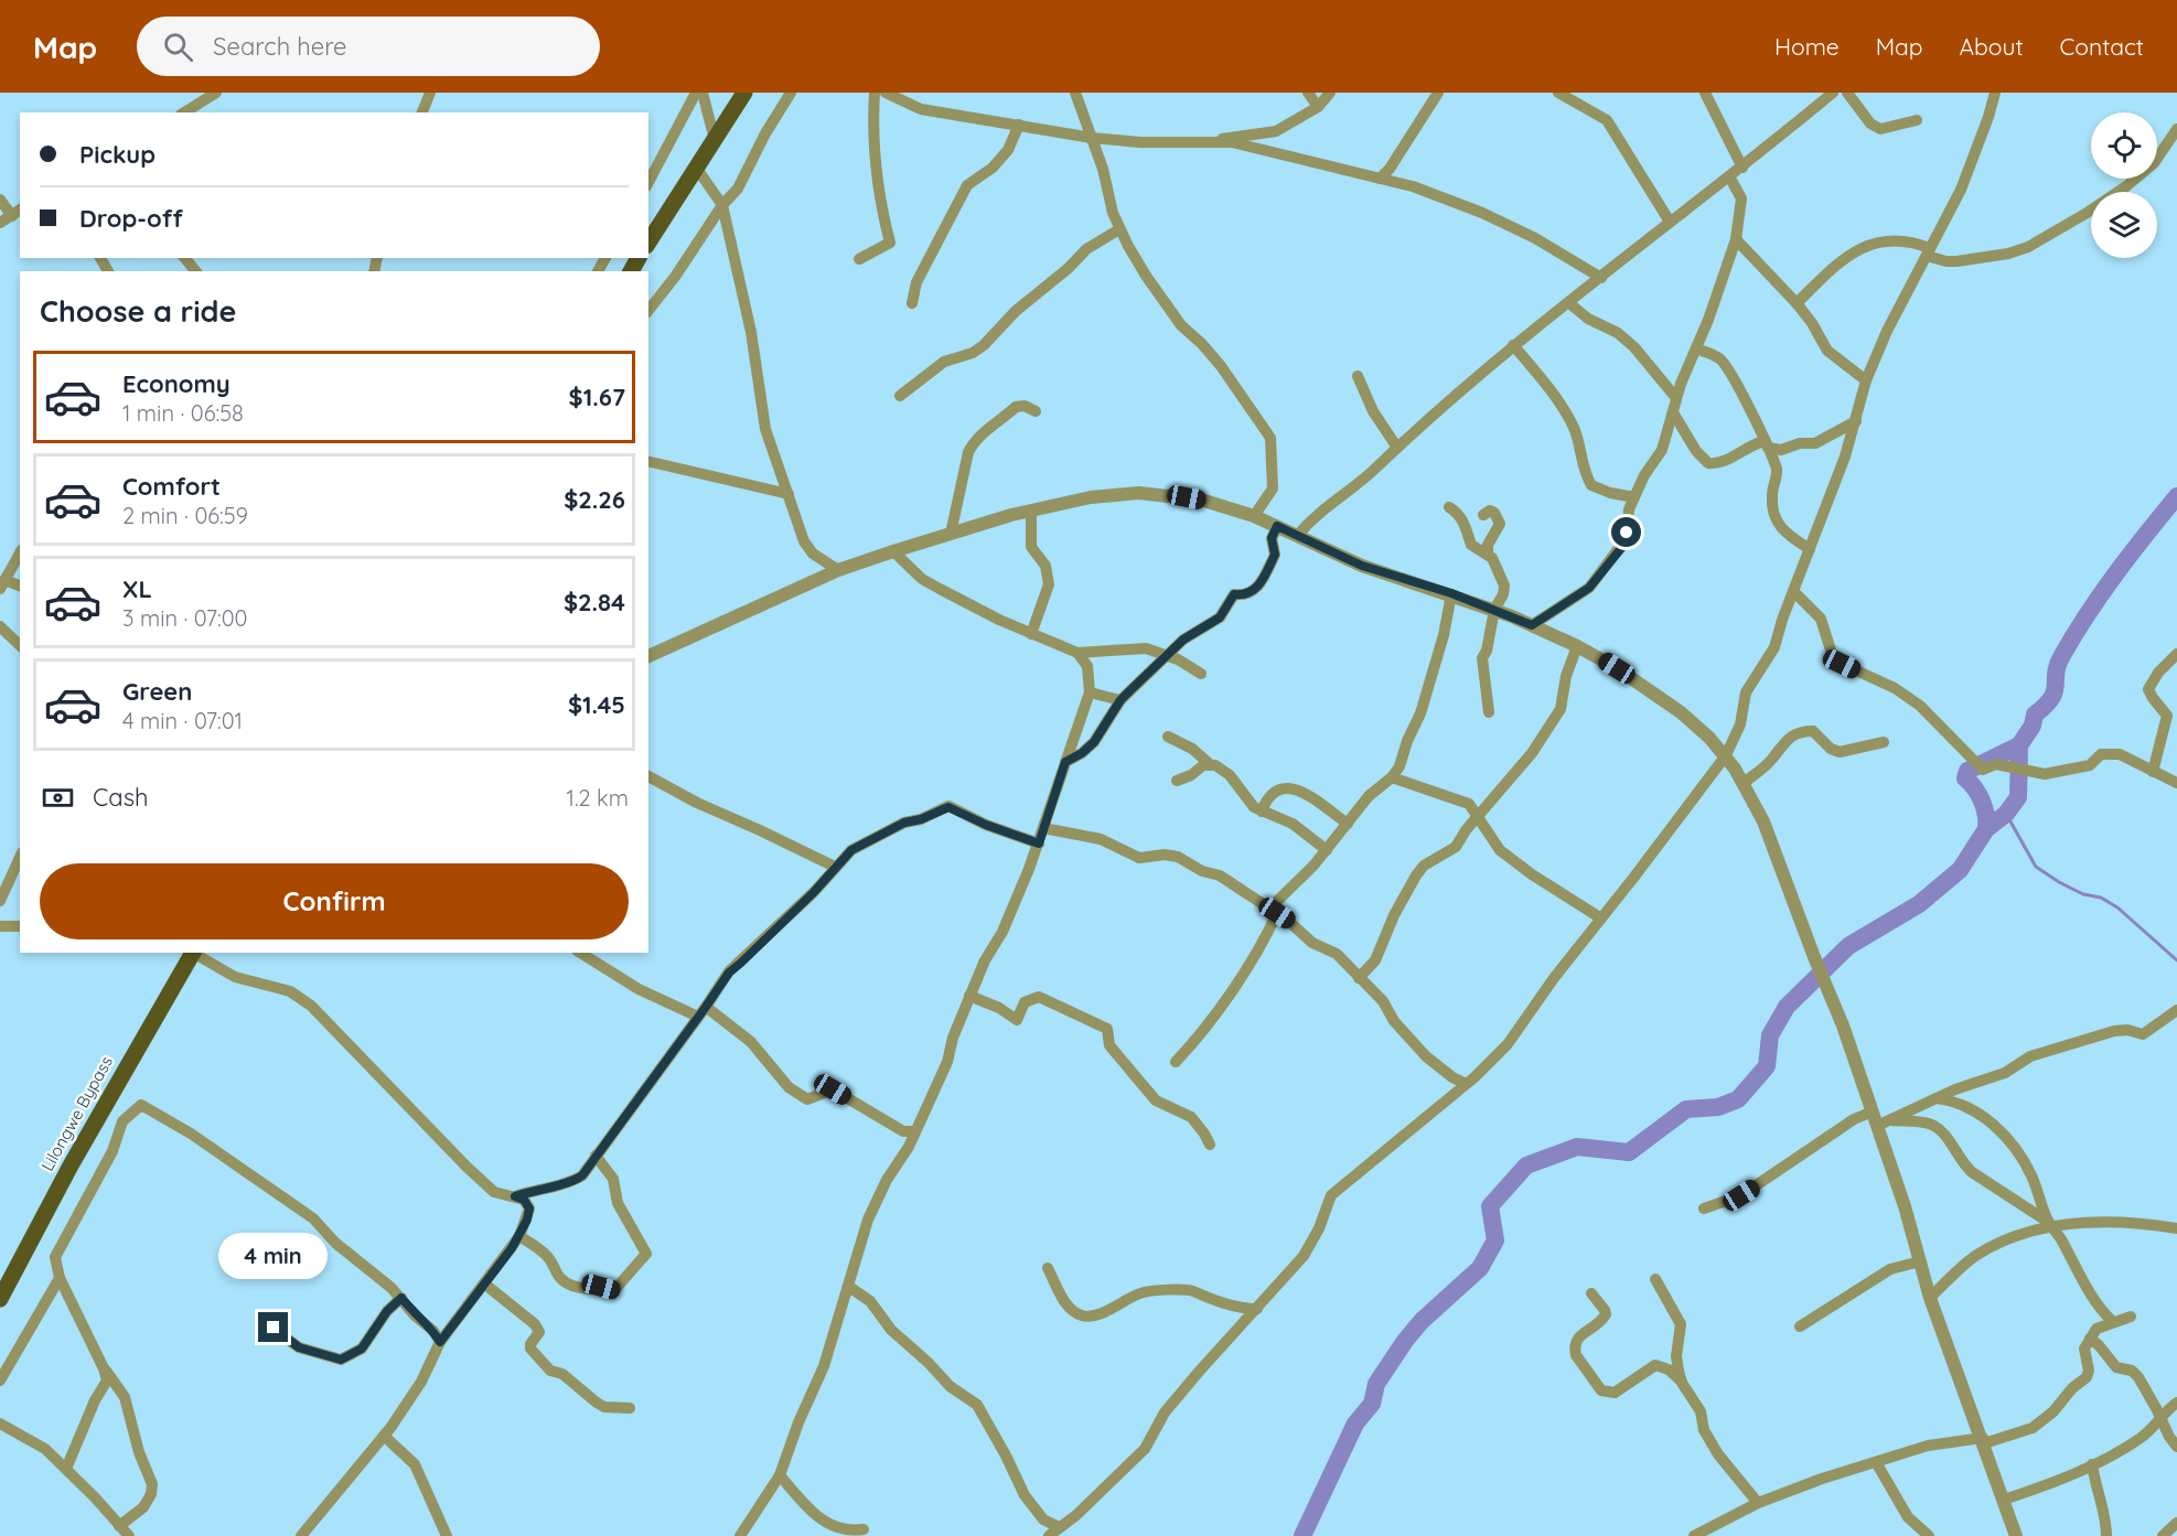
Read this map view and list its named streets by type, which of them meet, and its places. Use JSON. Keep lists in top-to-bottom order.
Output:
{
  "streets": {
    "main road": ["Lilongwe Bypass"]
  },
  "page": {
    "header": "Map",
    "search": "Search here",
    "nav": [
      "Home",
      "Map",
      "About",
      "Contact"
    ],
    "banner": ["Pickup", "Drop-off"],
    "heading": "Choose a ride",
    "list": [
      {
        "name": "Economy",
        "note": "1 min · 06:58",
        "value": "$1.67"
      },
      {
        "name": "Comfort",
        "note": "2 min · 06:59",
        "value": "$2.26"
      },
      {
        "name": "XL",
        "note": "3 min · 07:00",
        "value": "$2.84"
      },
      {
        "name": "Green",
        "note": "4 min · 07:01",
        "value": "$1.45"
      }
    ],
    "pay": ["Cash", "1.2 km"],
    "buttons": "Confirm",
    "bubble": "4 min"
  }
}
